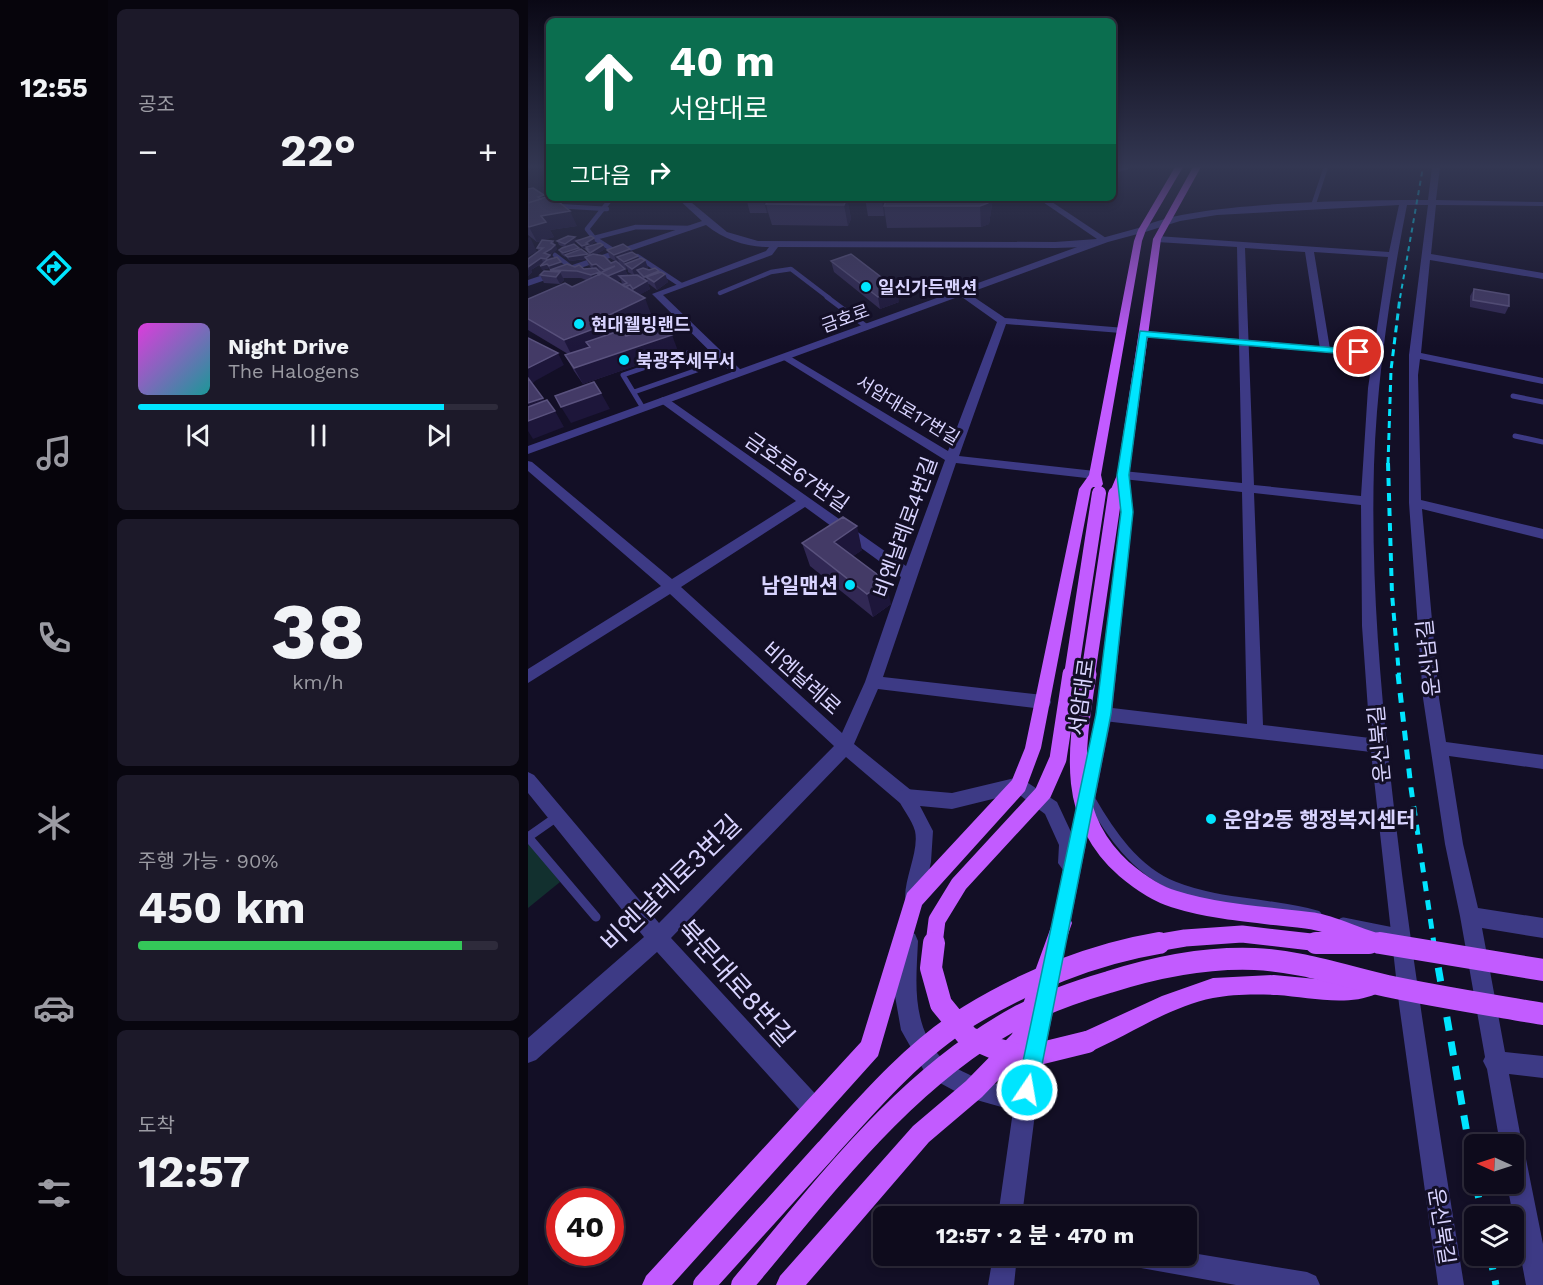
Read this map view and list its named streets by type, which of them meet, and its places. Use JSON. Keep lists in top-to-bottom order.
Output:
{
  "streets": {
    "main road": ["서암대로"],
    "street": [
      "금호로",
      "서암대로17번길",
      "금호로67번길",
      "비엔날레로4번길",
      "운신남길",
      "비엔날레로",
      "운신북길",
      "비엔날레로3번길",
      "북문대로8번길"
    ]
  },
  "crossings": [
    ["금호로", "서암대로17번길"],
    ["금호로", "금호로67번길"],
    ["서암대로17번길", "비엔날레로4번길"],
    ["서암대로17번길", "서암대로"],
    ["금호로67번길", "비엔날레로4번길"],
    ["비엔날레로4번길", "비엔날레로"],
    ["비엔날레로4번길", "서암대로"],
    ["비엔날레로4번길", "비엔날레로3번길"],
    ["비엔날레로", "비엔날레로3번길"],
    ["비엔날레로3번길", "북문대로8번길"]
  ],
  "places": [
    "일신가든맨션",
    "현대웰빙랜드",
    "북광주세무서",
    "남일맨션",
    "운암2동 행정복지센터"
  ],
  "north": "left",
  "page": {
    "tabs": "12:55",
    "tile": [
      "공조",
      ["38", "km/h"],
      ["주행 가능 · 90%", "450 km"],
      ["도착", "12:57"]
    ],
    "turn": ["40 m", "서암대로"],
    "heat": ["−", "22°", "+"],
    "then": "그다음",
    "song": ["Night Drive", "The Halogens"],
    "limit": "40",
    "trip": "12:57 · 2 분 · 470 m"
  }
}
